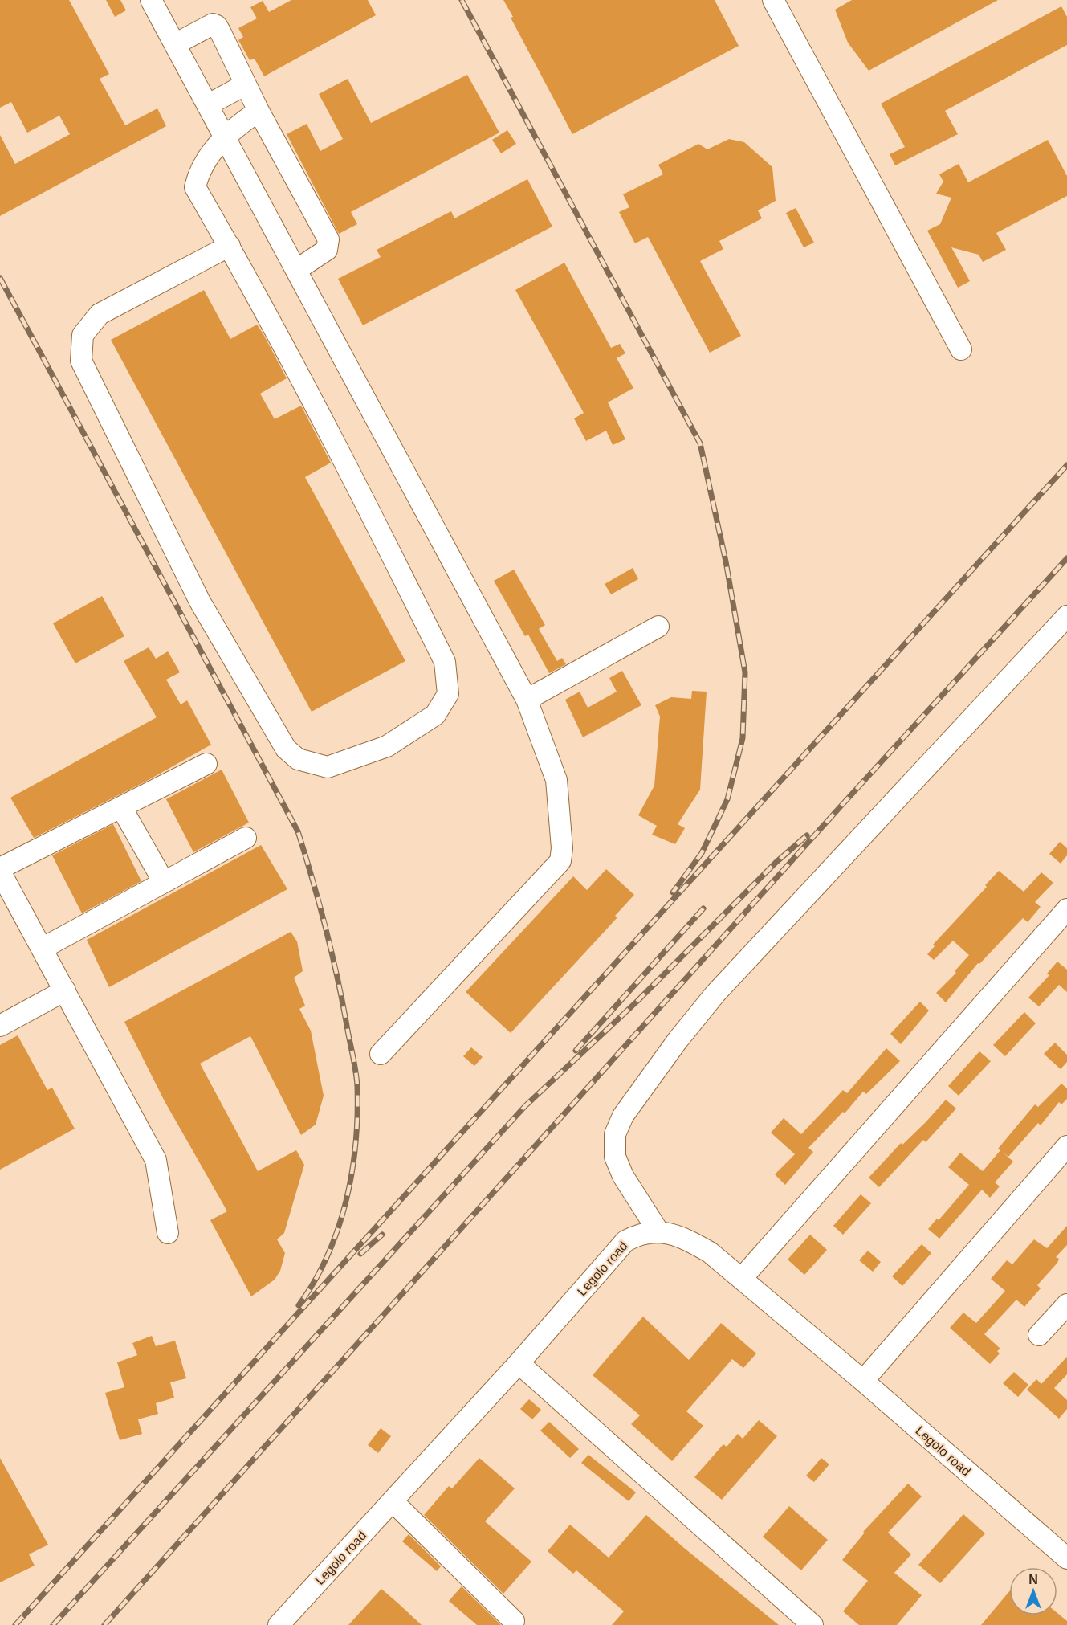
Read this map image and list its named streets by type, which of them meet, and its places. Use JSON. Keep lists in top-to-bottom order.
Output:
{
  "streets": {
    "street": ["Legolo road"]
  },
  "north": "top"
}
